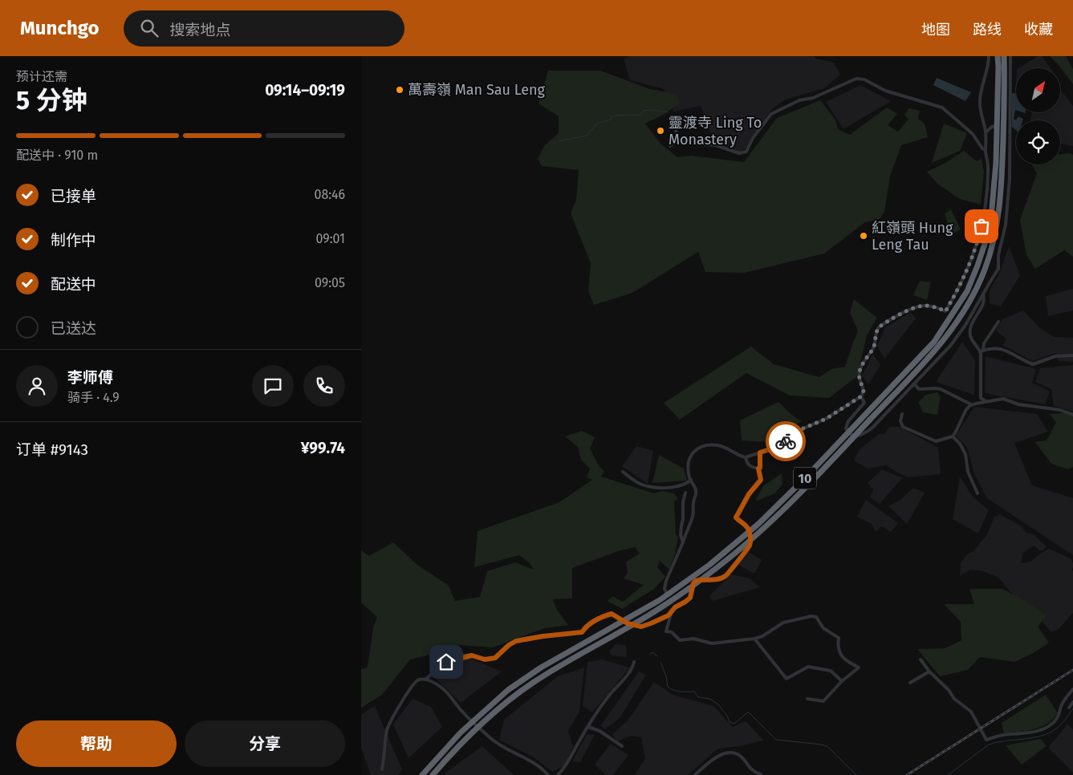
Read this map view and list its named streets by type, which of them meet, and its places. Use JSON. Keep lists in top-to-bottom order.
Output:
{
  "streets": {
    "highway": ["10"]
  },
  "places": ["萬壽嶺 Man Sau Leng", "靈渡寺 Ling To Monastery", "紅嶺頭 Hung Leng Tau"],
  "north": "top right",
  "page": {
    "header": "Munchgo",
    "search": "搜索地点",
    "nav": ["地图", "路线", "收藏"],
    "heading": ["5 分钟", "预计还需", "09:14–09:19"],
    "panel": [
      "李师傅",
      "骑手 · 4.9",
      "订单 #9143",
      "¥99.74"
    ],
    "bar": "配送中 · 910 m",
    "list": [
      ["已接单", "08:46"],
      ["制作中", "09:01"],
      ["配送中", "09:05"],
      "已送达"
    ],
    "buttons": ["帮助", "分享"]
  }
}
